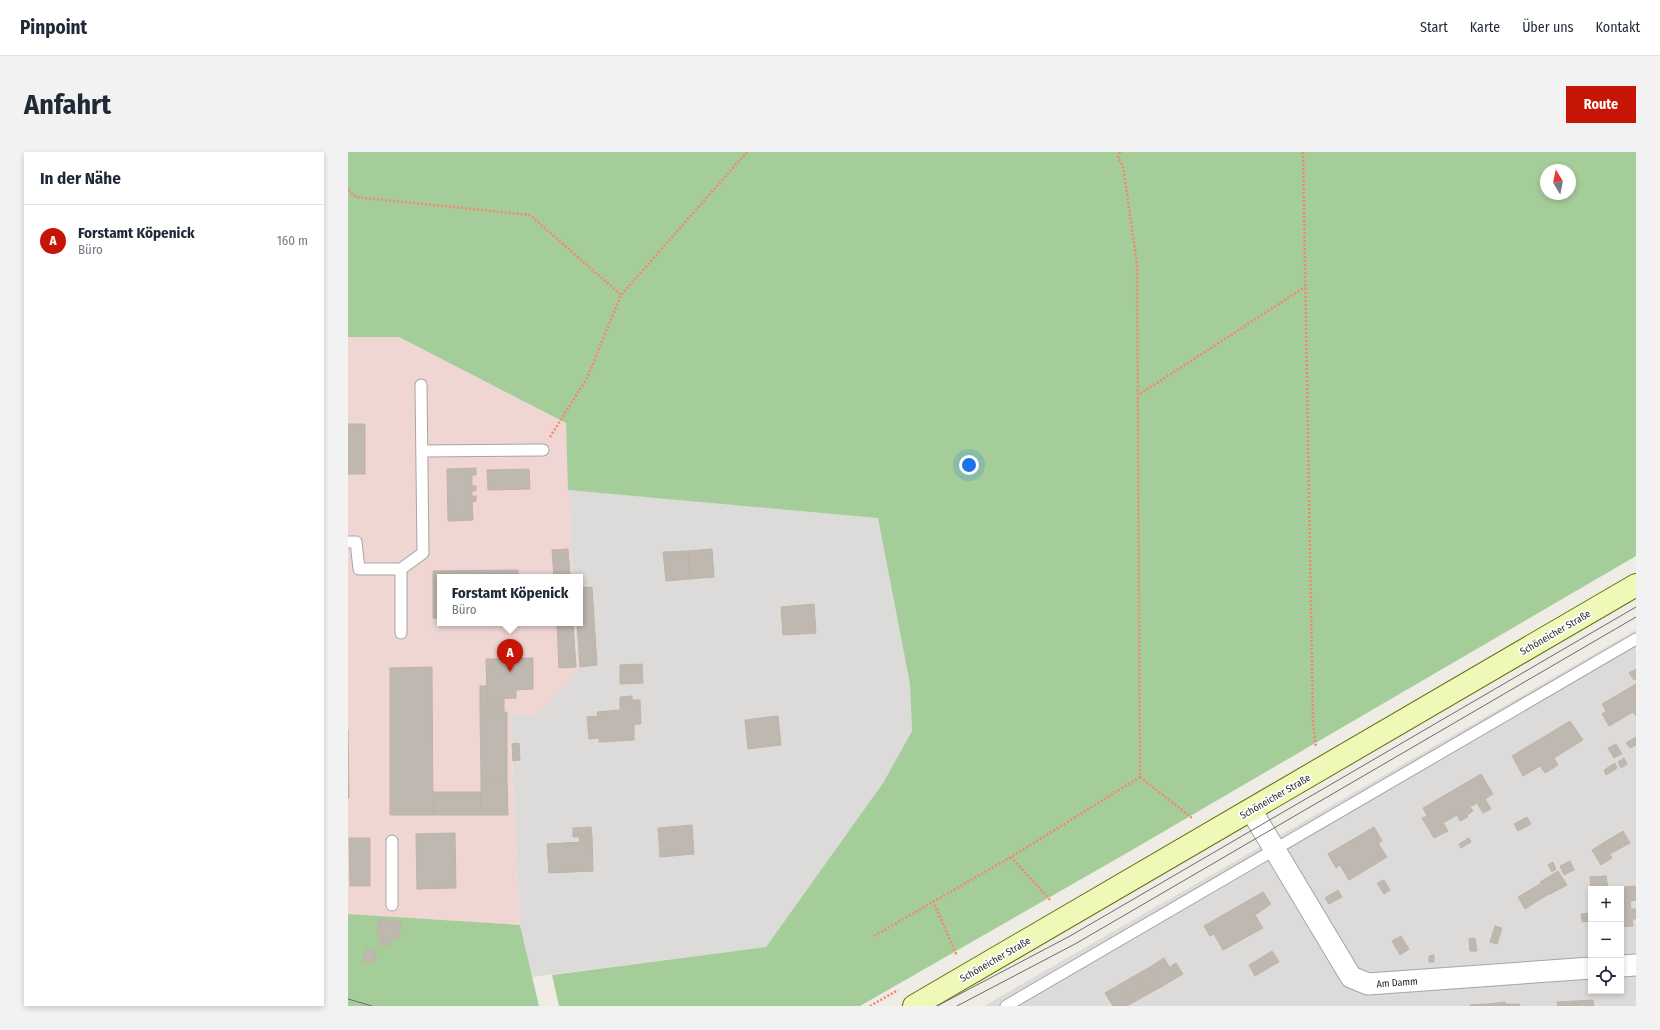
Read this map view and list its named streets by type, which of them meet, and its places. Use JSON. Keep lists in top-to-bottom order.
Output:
{
  "streets": {
    "main road": ["Schöneicher Straße"],
    "street": ["Am Damm"]
  },
  "crossings": [
    ["Schöneicher Straße", "Am Damm"]
  ],
  "north": "top",
  "page": {
    "header": "Pinpoint",
    "nav": [
      "Start",
      "Karte",
      "Über uns",
      "Kontakt"
    ],
    "buttons": "Route",
    "title": "Anfahrt",
    "heading": "In der Nähe",
    "list": [
      {
        "mark": "A",
        "name": "Forstamt Köpenick",
        "note": "Büro",
        "value": "160 m"
      }
    ],
    "popup": ["Forstamt Köpenick", "Büro"],
    "pins": "A",
    "map_buttons": ["+", "−"]
  }
}
